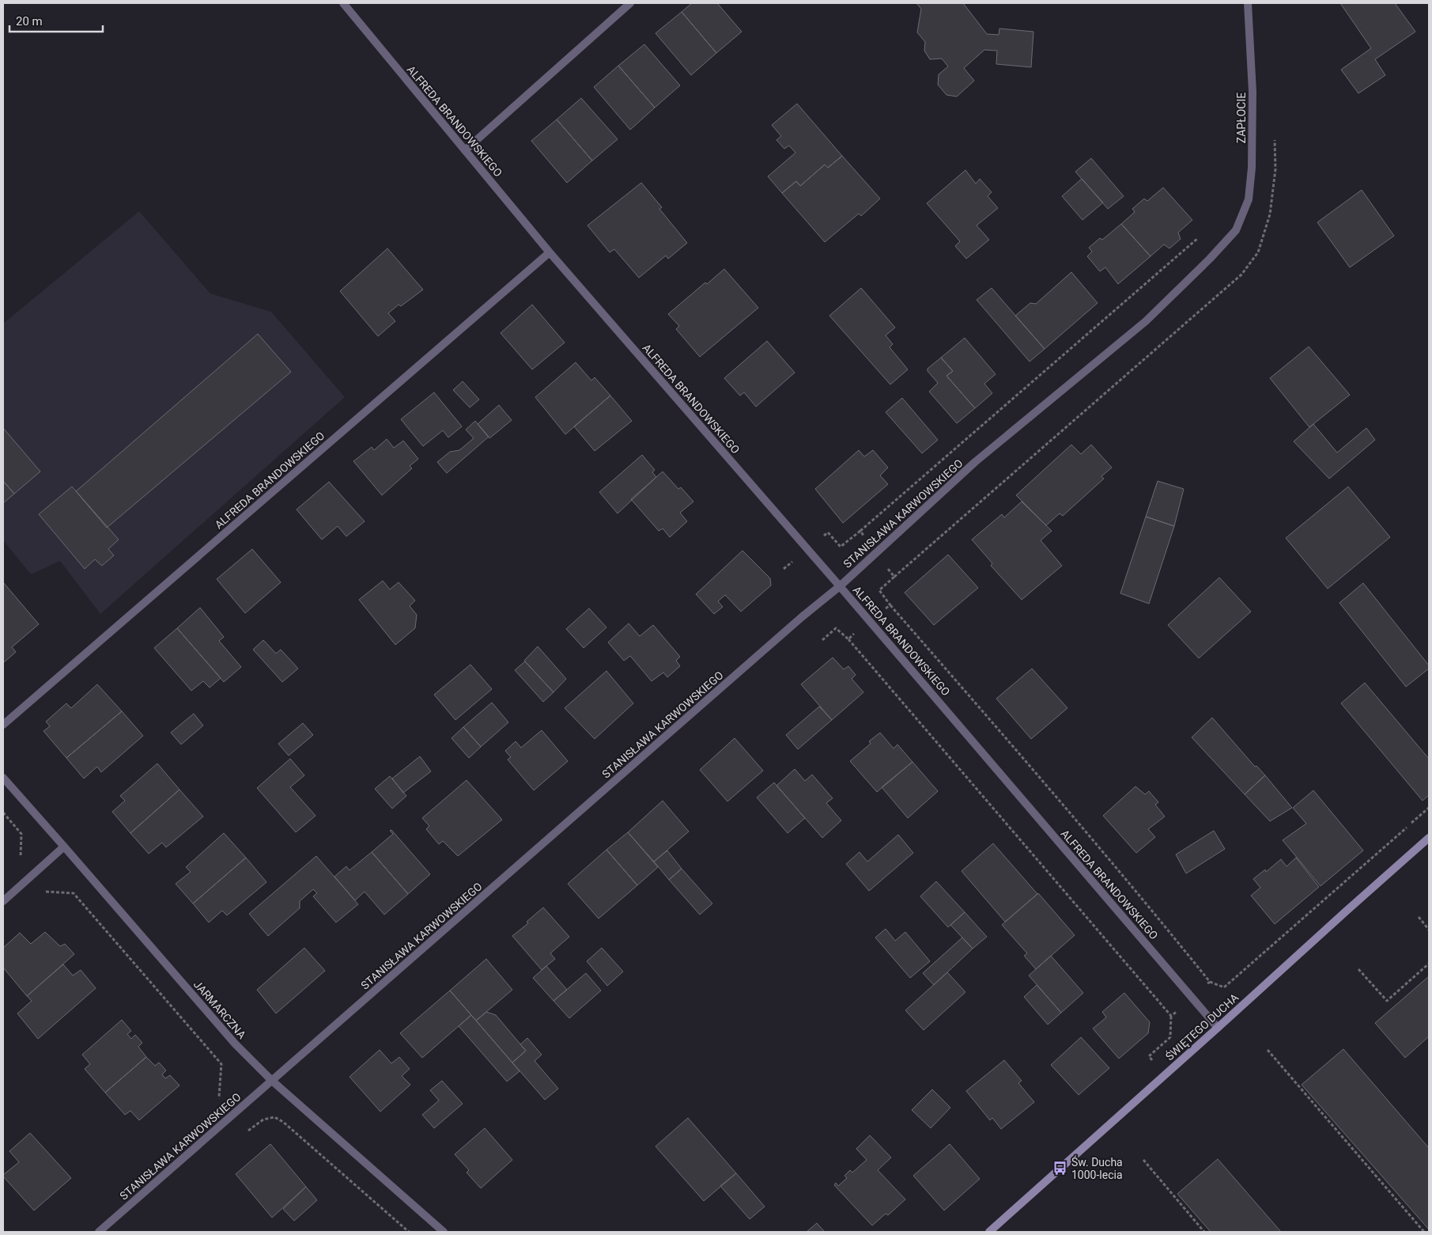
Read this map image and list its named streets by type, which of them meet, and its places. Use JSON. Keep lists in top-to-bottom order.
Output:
{
  "streets": {
    "street": [
      "ZAPŁOCIE",
      "ALFREDA BRANDOWSKIEGO",
      "STANISŁAWA KARWOWSKIEGO",
      "JARMARCZNA",
      "ŚWIĘTEGO DUCHA"
    ]
  },
  "crossings": [
    ["ZAPŁOCIE", "STANISŁAWA KARWOWSKIEGO"],
    ["ALFREDA BRANDOWSKIEGO", "STANISŁAWA KARWOWSKIEGO"],
    ["ALFREDA BRANDOWSKIEGO", "ŚWIĘTEGO DUCHA"],
    ["STANISŁAWA KARWOWSKIEGO", "JARMARCZNA"]
  ],
  "places": {
    "bus stop": ["Św. Ducha 1000-lecia"]
  },
  "scale_bar": "20 m"
}
